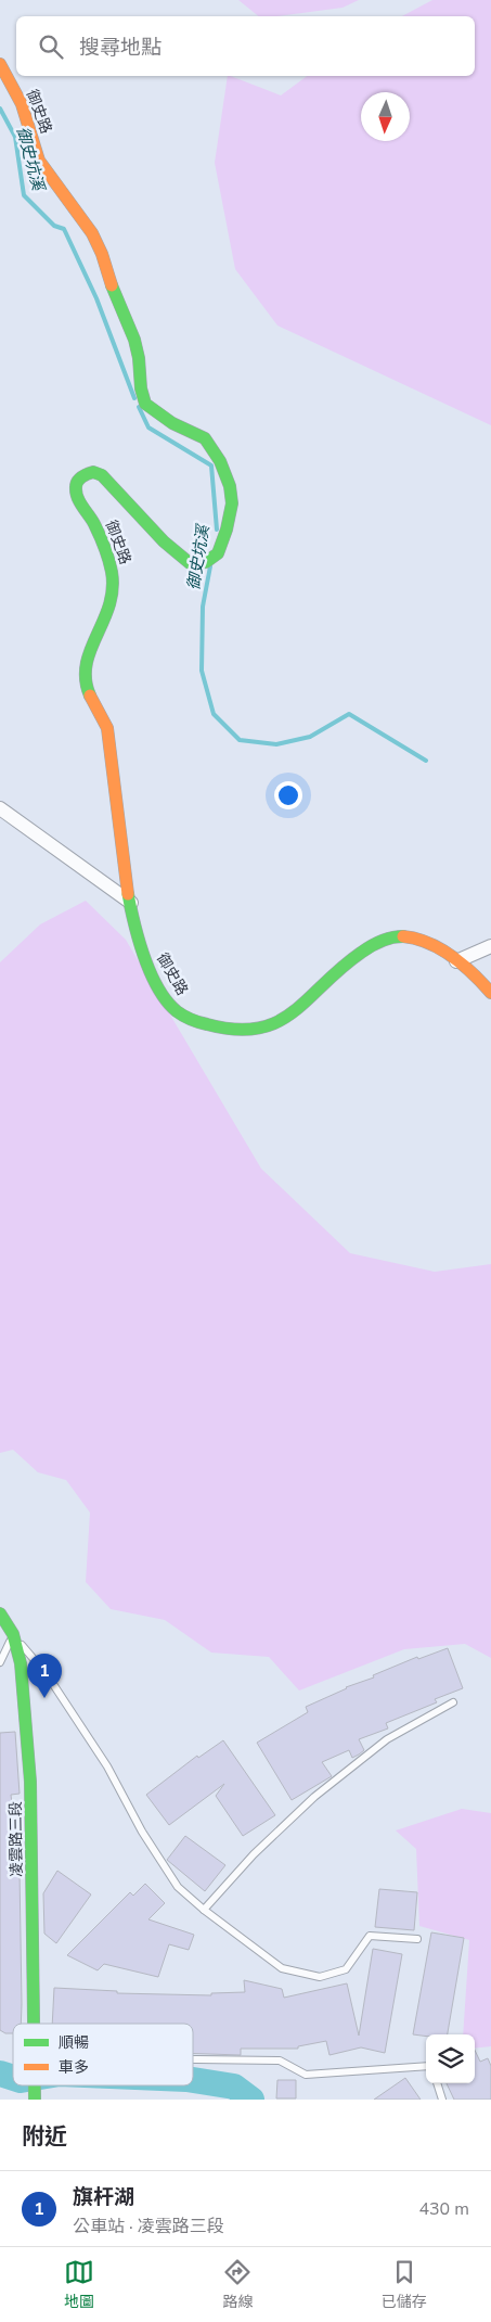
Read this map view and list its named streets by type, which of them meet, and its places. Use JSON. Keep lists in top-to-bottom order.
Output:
{
  "streets": {
    "street": ["御史路", "凌雲路三段"]
  },
  "water": ["御史坑溪"],
  "legend": ["順暢", "車多"],
  "north": "bottom",
  "page": {
    "search": "搜尋地點",
    "pins": "1",
    "heading": "附近",
    "list": [
      {
        "mark": "1",
        "name": "旗杆湖",
        "note": "公車站 · 凌雲路三段",
        "value": "430 m"
      }
    ],
    "nav": ["地圖", "路線", "已儲存"]
  }
}
